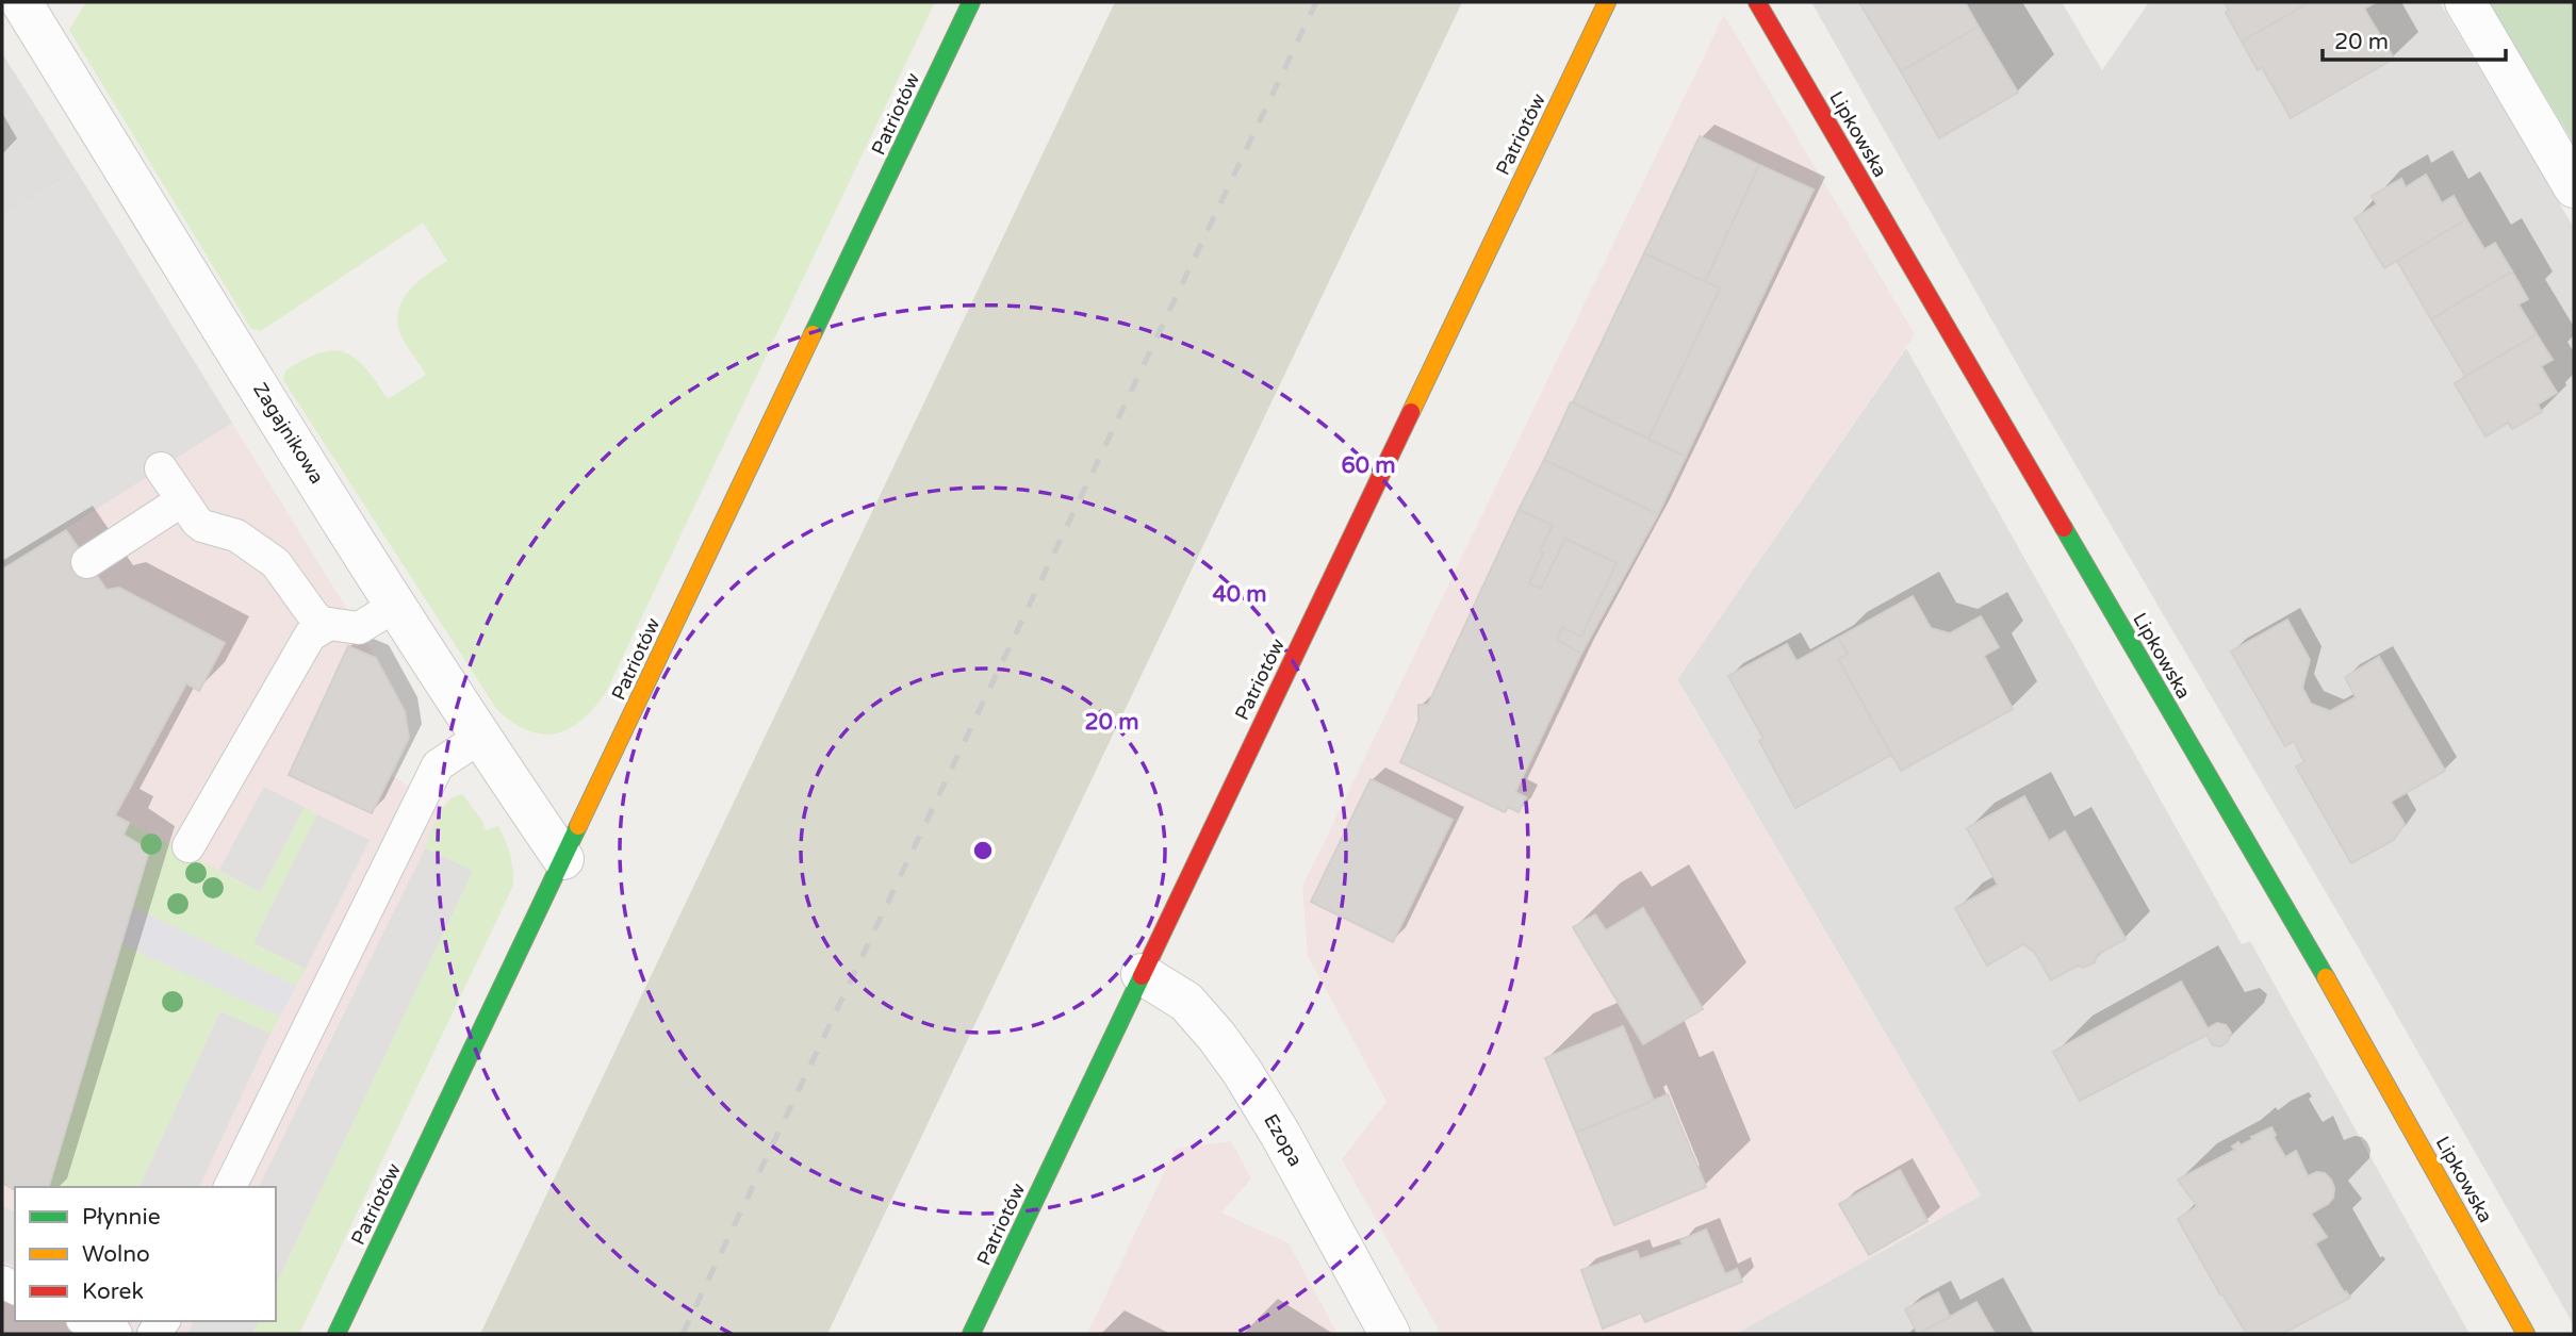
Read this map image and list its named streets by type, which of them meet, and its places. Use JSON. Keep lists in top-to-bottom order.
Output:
{
  "streets": {
    "main road": ["Patriotów", "Lipkowska"],
    "street": ["Zagajnikowa", "Ezopa"]
  },
  "crossings": [
    ["Patriotów", "Zagajnikowa"],
    ["Patriotów", "Ezopa"]
  ],
  "legend": ["Płynnie", "Wolno", "Korek"],
  "scale_bar": "20 m",
  "rings": ["60 m", "40 m", "20 m"]
}
